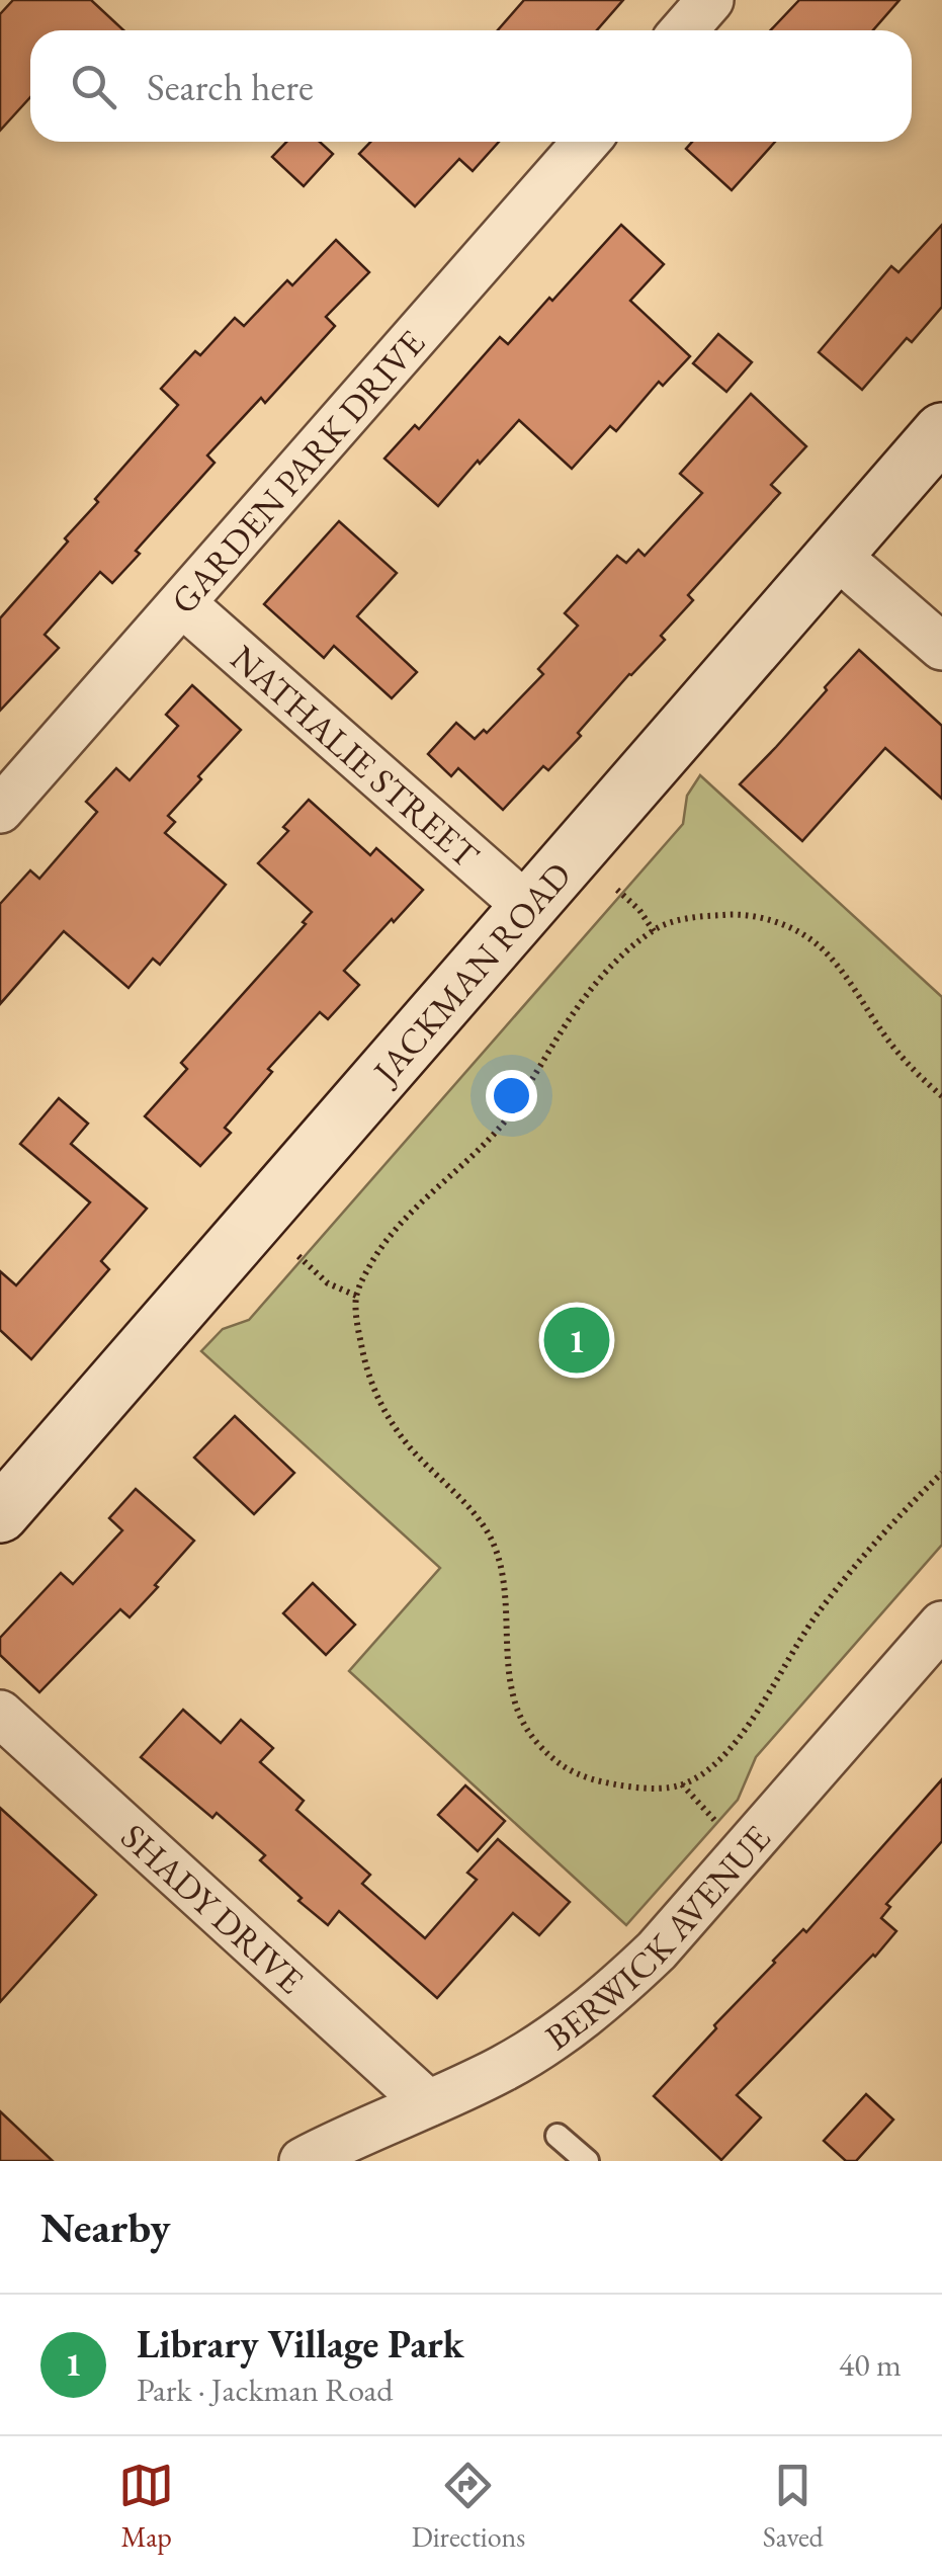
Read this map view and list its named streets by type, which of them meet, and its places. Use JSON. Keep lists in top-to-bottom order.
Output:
{
  "streets": {
    "street": [
      "GARDEN PARK DRIVE",
      "NATHALIE STREET",
      "JACKMAN ROAD",
      "SHADY DRIVE",
      "BERWICK AVENUE"
    ]
  },
  "crossings": [
    ["GARDEN PARK DRIVE", "NATHALIE STREET"],
    ["NATHALIE STREET", "JACKMAN ROAD"],
    ["SHADY DRIVE", "BERWICK AVENUE"]
  ],
  "page": {
    "search": "Search here",
    "pins": "1",
    "heading": "Nearby",
    "list": [
      {
        "mark": "1",
        "name": "Library Village Park",
        "note": "Park · Jackman Road",
        "value": "40 m"
      }
    ],
    "nav": ["Map", "Directions", "Saved"]
  }
}
